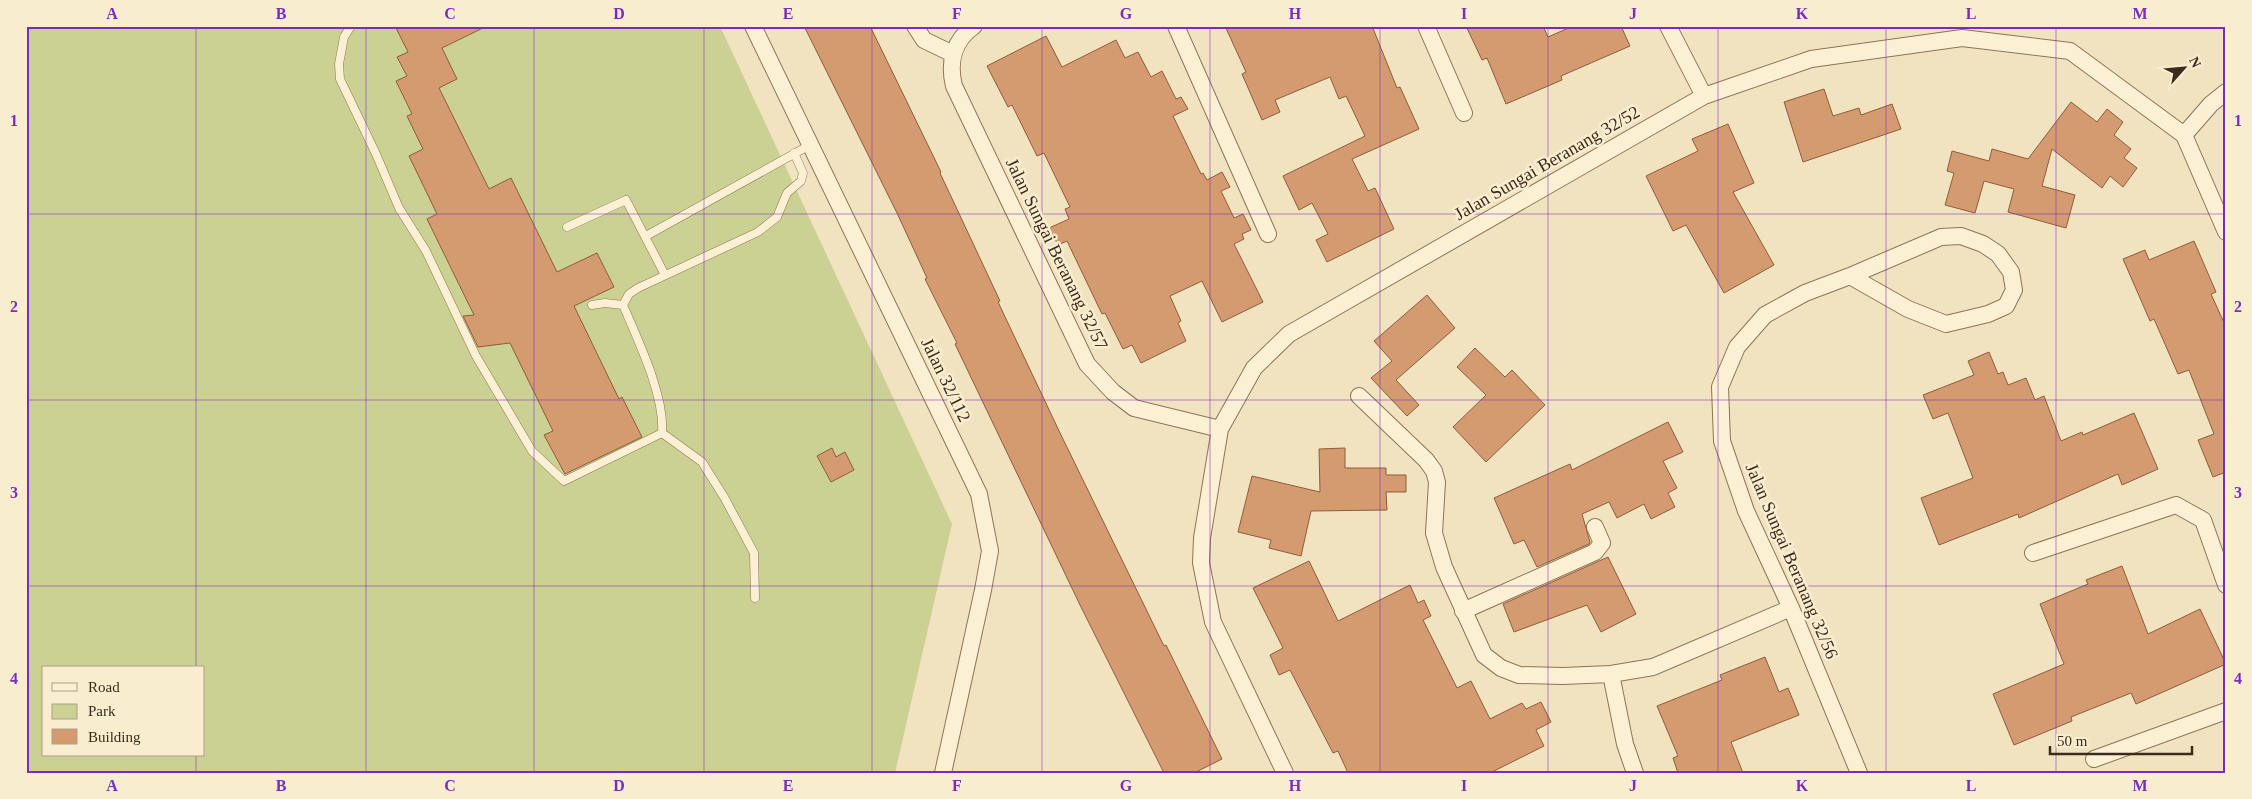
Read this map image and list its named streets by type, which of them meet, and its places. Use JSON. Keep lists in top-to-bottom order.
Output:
{
  "streets": {
    "street": [
      "Jalan Sungai Beranang 32/52",
      "Jalan Sungai Beranang 32/57",
      "Jalan 32/112",
      "Jalan Sungai Beranang 32/56"
    ]
  },
  "crossings": [
    ["Jalan Sungai Beranang 32/52", "Jalan Sungai Beranang 32/57"]
  ],
  "legend": ["Road", "Park", "Building"],
  "scale_bar": "50 m",
  "north": "top right",
  "grid": {
    "columns": [
      "A",
      "B",
      "C",
      "D",
      "E",
      "F",
      "G",
      "H",
      "I",
      "J",
      "K",
      "L",
      "M"
    ],
    "rows": [
      "1",
      "2",
      "3",
      "4"
    ]
  }
}
